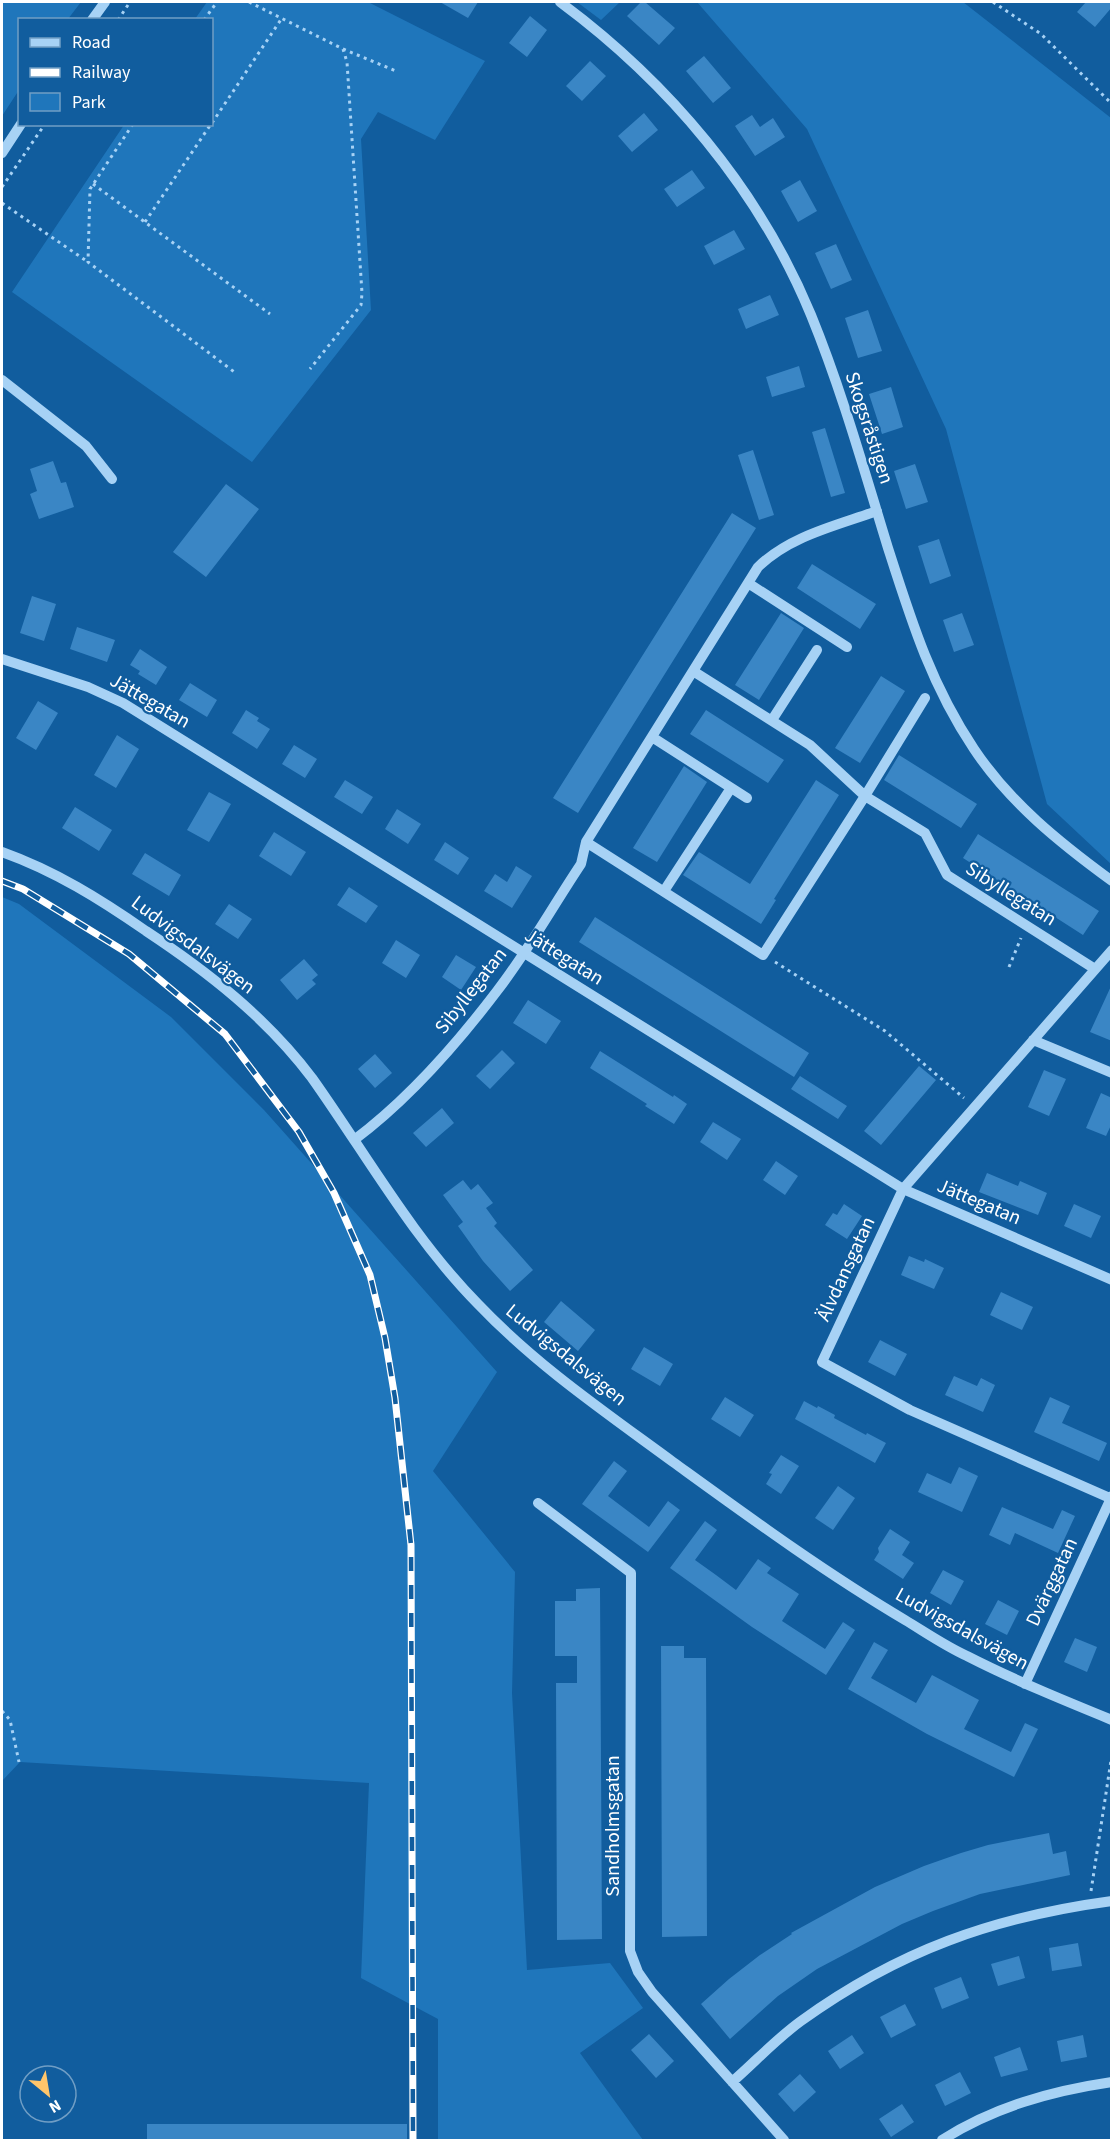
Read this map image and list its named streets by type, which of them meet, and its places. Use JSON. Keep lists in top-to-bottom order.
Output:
{
  "streets": {
    "street": [
      "Skogsråstigen",
      "Jättegatan",
      "Sibyllegatan",
      "Ludvigsdalsvägen",
      "Älvdansgatan",
      "Dvärggatan",
      "Sandholmsgatan"
    ]
  },
  "crossings": [
    ["Skogsråstigen", "Sibyllegatan"],
    ["Jättegatan", "Sibyllegatan"],
    ["Jättegatan", "Älvdansgatan"],
    ["Sibyllegatan", "Ludvigsdalsvägen"],
    ["Sibyllegatan", "Älvdansgatan"],
    ["Ludvigsdalsvägen", "Dvärggatan"],
    ["Älvdansgatan", "Dvärggatan"]
  ],
  "legend": ["Road", "Railway", "Park"],
  "north": "bottom right"
}
